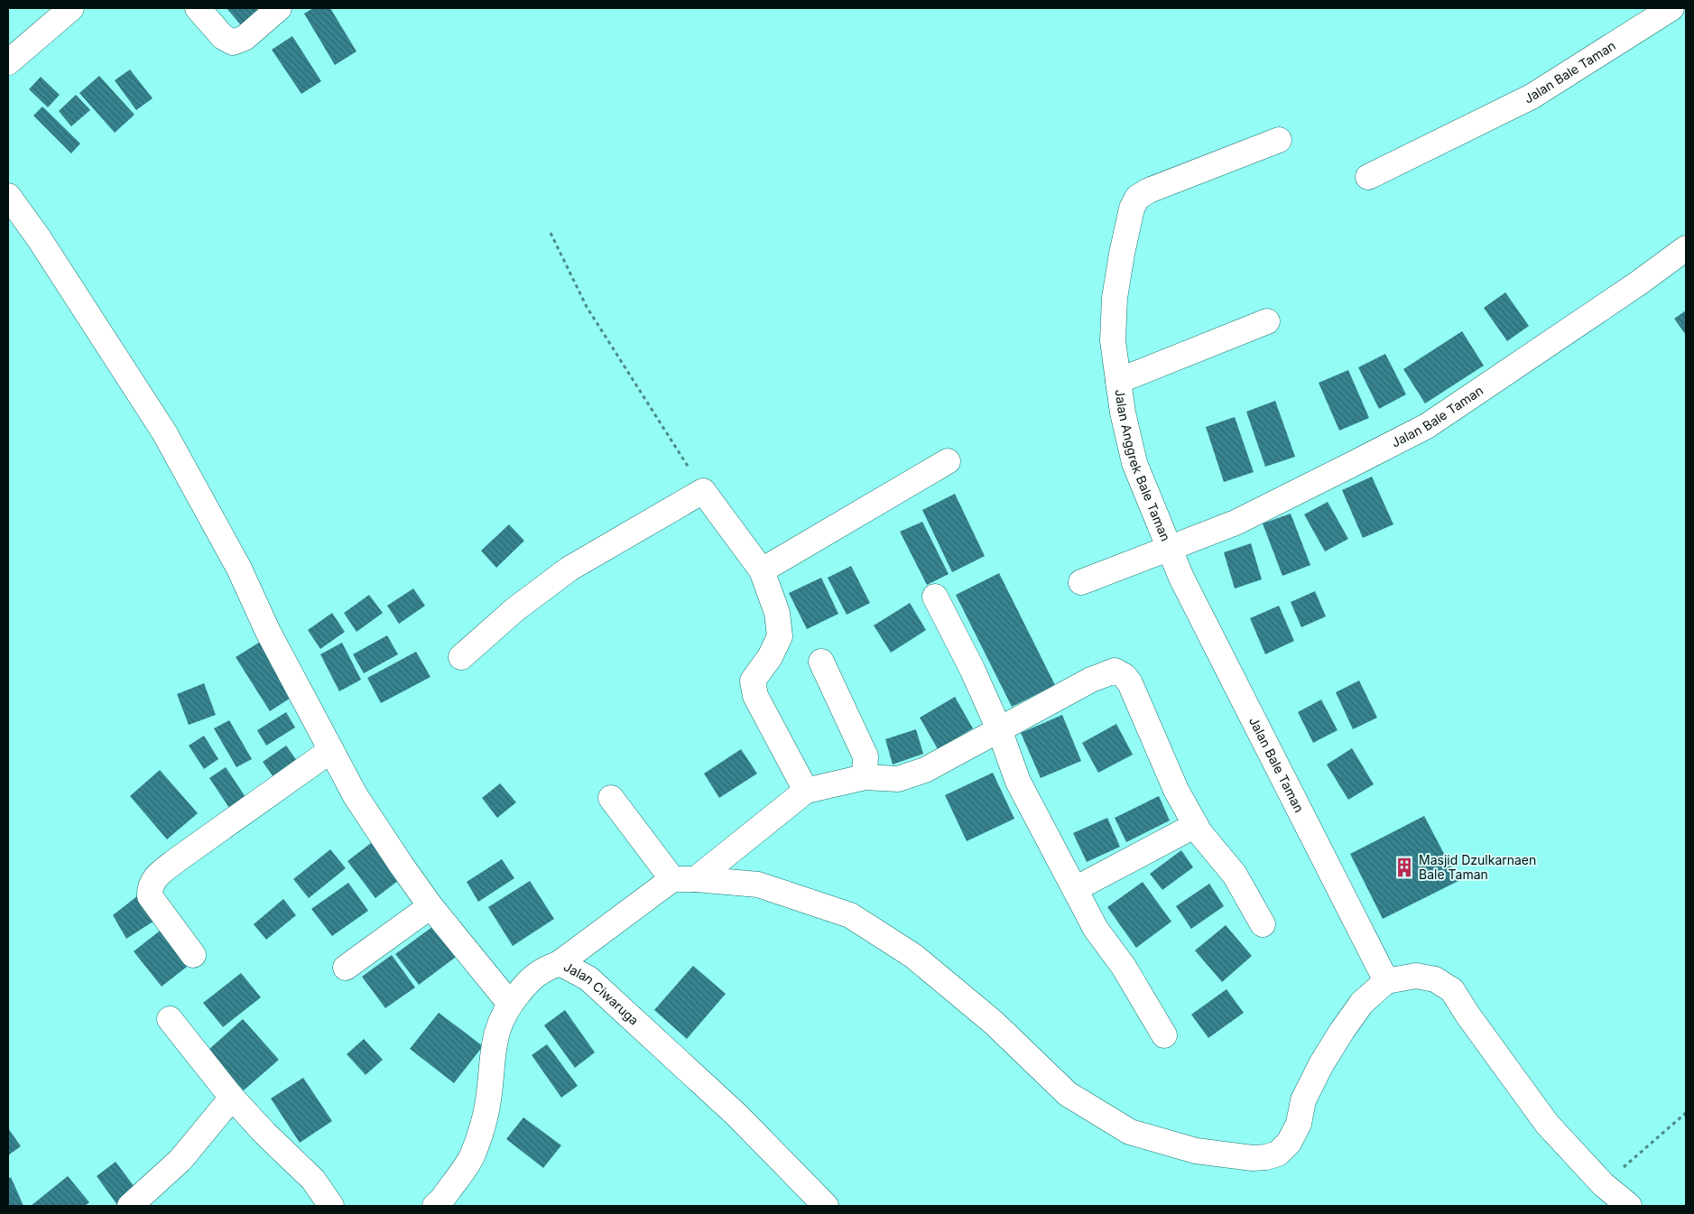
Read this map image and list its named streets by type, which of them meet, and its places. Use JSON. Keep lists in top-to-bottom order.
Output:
{
  "streets": {
    "street": ["Jalan Bale Taman", "Jalan Anggrek Bale Taman", "Jalan Ciwaruga"]
  },
  "crossings": [
    ["Jalan Bale Taman", "Jalan Anggrek Bale Taman"]
  ],
  "places": {
    "building": ["Masjid Dzulkarnaen Bale Taman"]
  }
}
